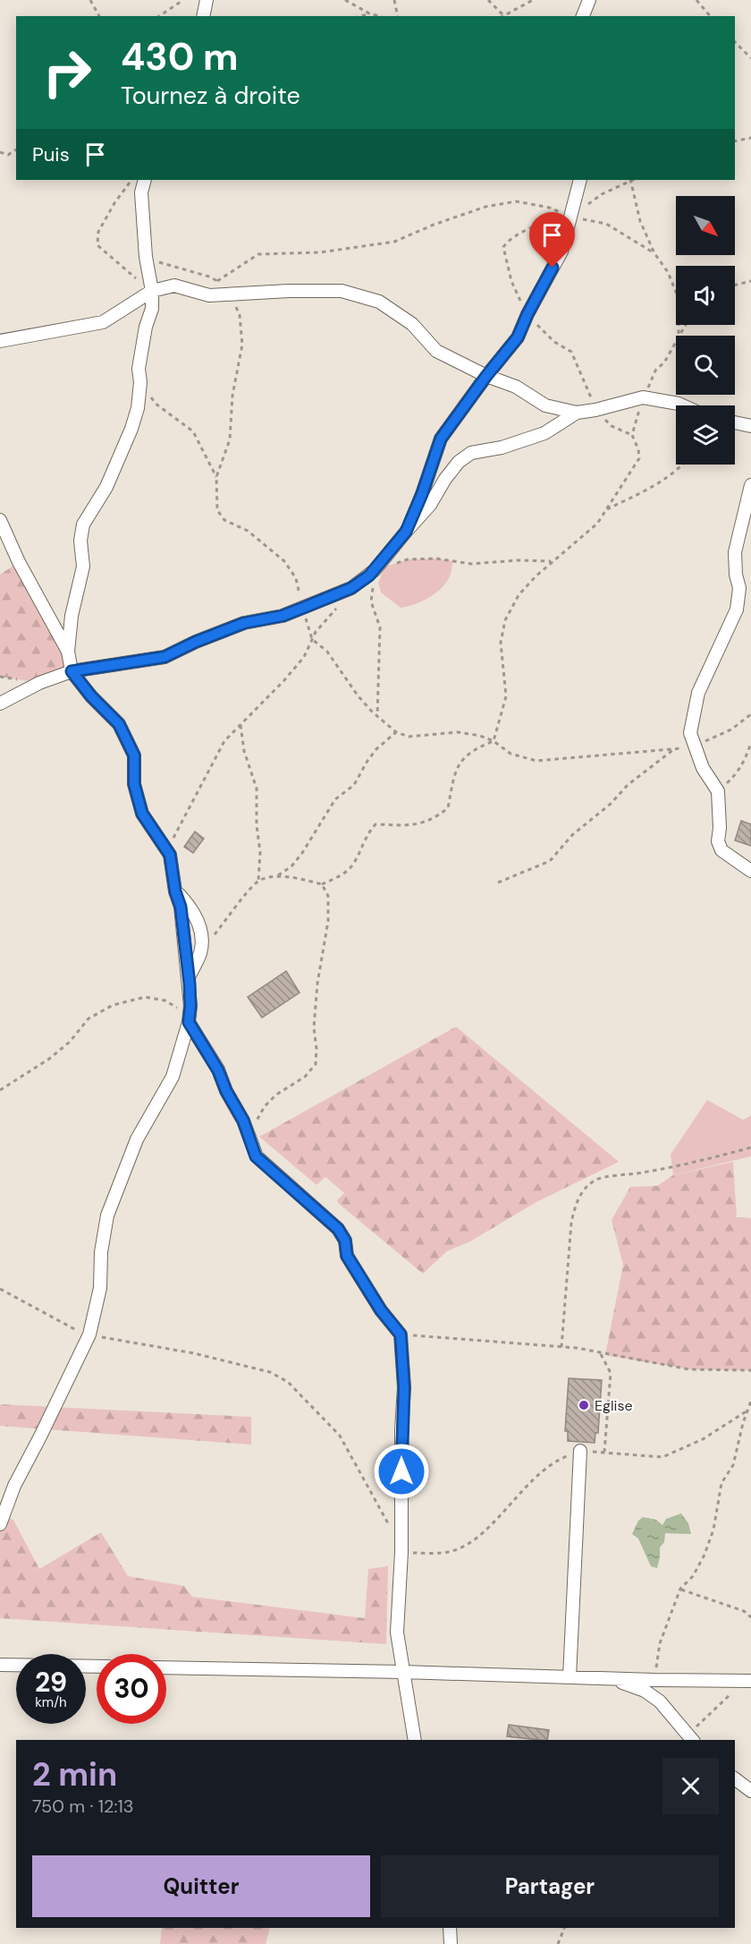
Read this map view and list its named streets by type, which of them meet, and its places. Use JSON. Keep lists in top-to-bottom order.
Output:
{
  "places": ["Eglise"],
  "north": "bottom right",
  "page": {
    "turn": ["430 m", "Tournez à droite"],
    "then": "Puis",
    "speed": "29 km/h",
    "limit": "30",
    "heading": ["2 min", "750 m · 12:13"],
    "buttons": ["Quitter", "Partager"]
  }
}
